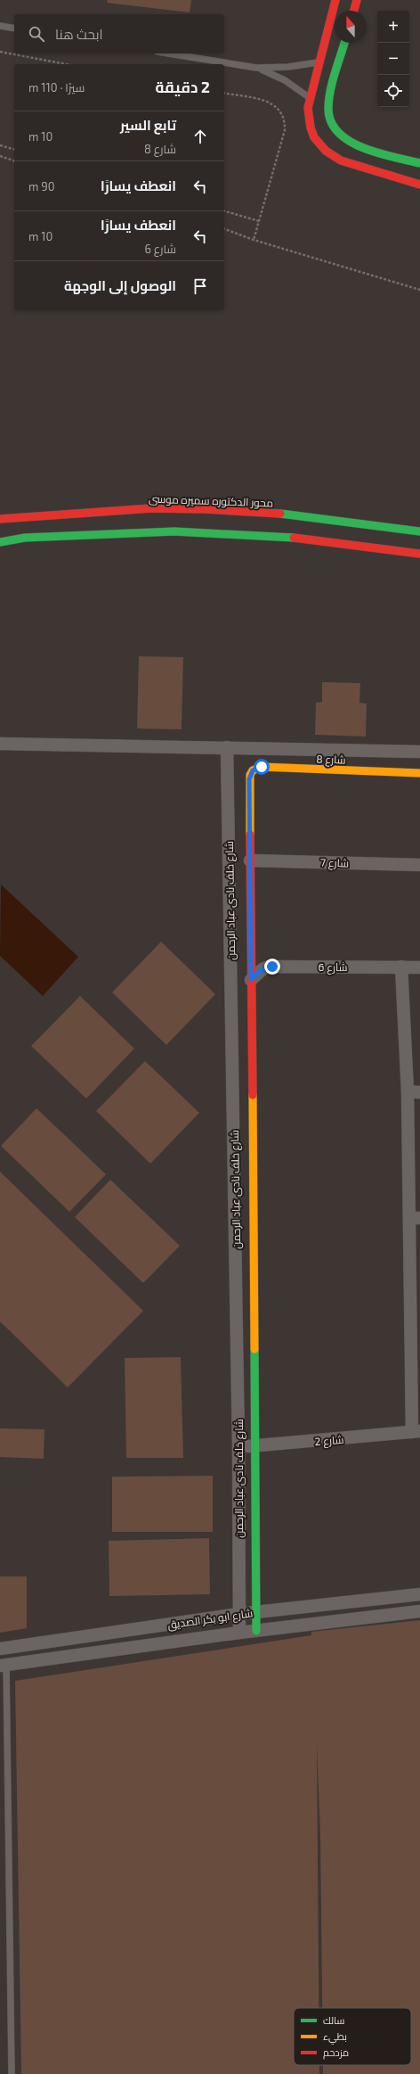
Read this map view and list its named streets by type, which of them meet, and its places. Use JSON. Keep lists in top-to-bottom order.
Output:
{
  "streets": {
    "street": [
      "محور الدكتوره سميره موسى",
      "شارع 8",
      "شارع 7",
      "شارع خلف نادى عباد الرحمن",
      "شارع 6",
      "شارع 2",
      "شارع ابو بكر الصديق"
    ]
  },
  "crossings": [
    ["شارع 8", "شارع خلف نادى عباد الرحمن"],
    ["شارع 7", "شارع خلف نادى عباد الرحمن"],
    ["شارع خلف نادى عباد الرحمن", "شارع 6"],
    ["شارع خلف نادى عباد الرحمن", "شارع 2"],
    ["شارع خلف نادى عباد الرحمن", "شارع ابو بكر الصديق"]
  ],
  "legend": ["سالك", "بطيء", "مزدحم"],
  "north": "top",
  "page": {
    "map_buttons": ["+", "−"],
    "search": "ابحث هنا",
    "heading": ["2 دقيقة", "سيرًا · 110 m"],
    "list": [
      ["تابع السير", "شارع 8", "10 m"],
      ["انعطف يسارًا", "90 m"],
      ["انعطف يسارًا", "شارع 6", "10 m"],
      "الوصول إلى الوجهة"
    ]
  }
}
